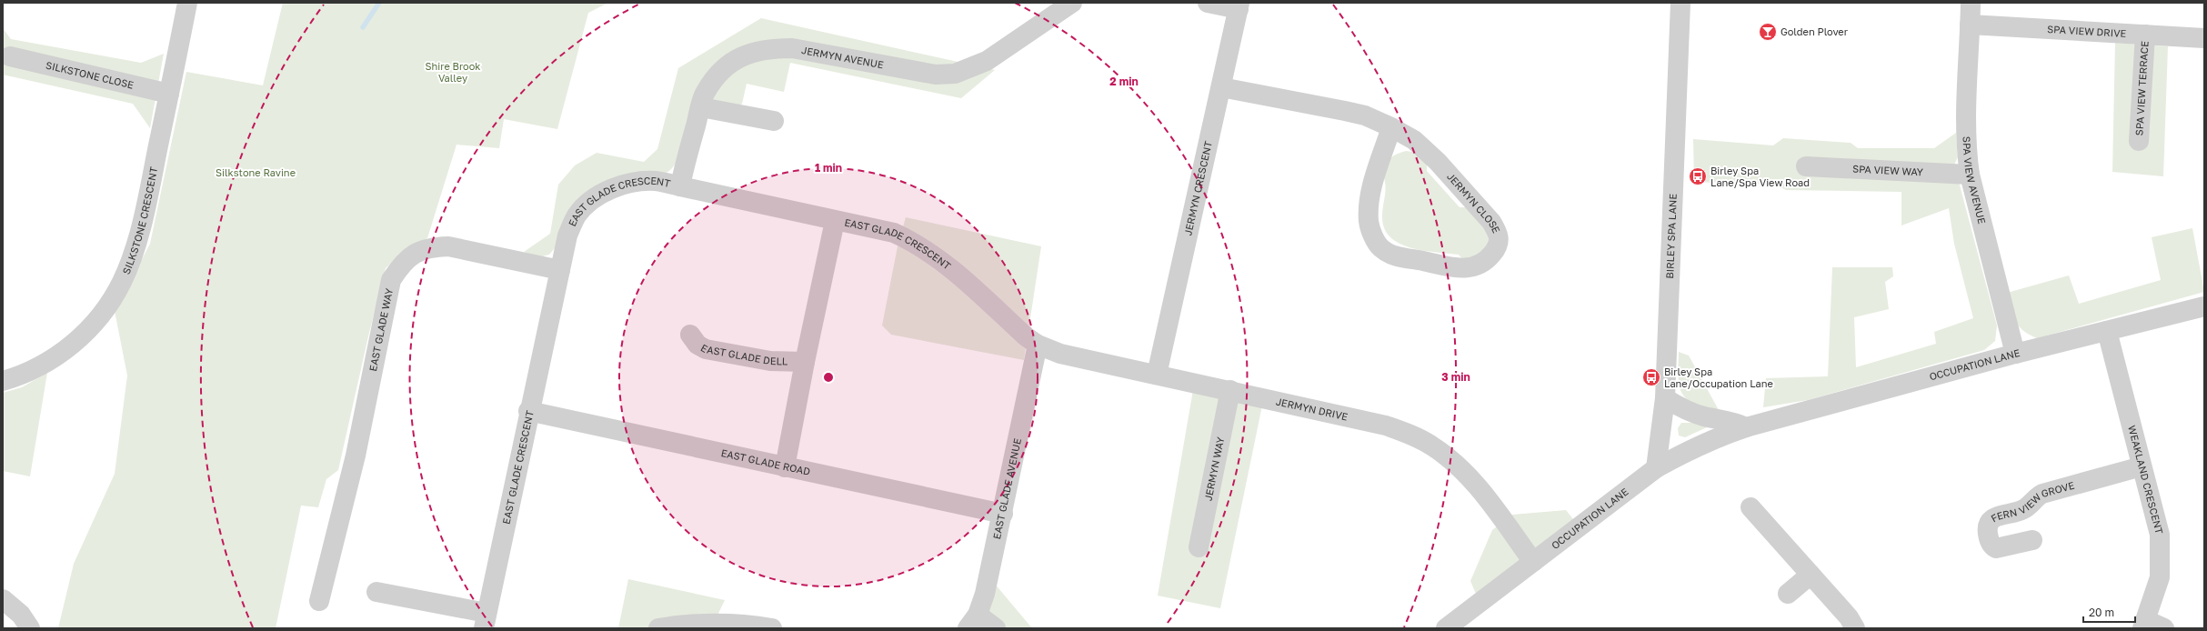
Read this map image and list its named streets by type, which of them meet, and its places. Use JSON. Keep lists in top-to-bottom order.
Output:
{
  "streets": {
    "street": [
      "SPA VIEW DRIVE",
      "JERMYN AVENUE",
      "SILKSTONE CLOSE",
      "SPA VIEW TERRACE",
      "SPA VIEW WAY",
      "SPA VIEW AVENUE",
      "JERMYN CRESCENT",
      "JERMYN CLOSE",
      "EAST GLADE CRESCENT",
      "SILKSTONE CRESCENT",
      "BIRLEY SPA LANE",
      "EAST GLADE WAY",
      "EAST GLADE DELL",
      "OCCUPATION LANE",
      "JERMYN DRIVE",
      "EAST GLADE ROAD",
      "JERMYN WAY",
      "WEAKLAND CRESCENT",
      "EAST GLADE AVENUE",
      "FERN VIEW GROVE"
    ]
  },
  "crossings": [
    ["SPA VIEW DRIVE", "SPA VIEW TERRACE"],
    ["SPA VIEW DRIVE", "SPA VIEW AVENUE"],
    ["JERMYN AVENUE", "EAST GLADE CRESCENT"],
    ["SILKSTONE CLOSE", "SILKSTONE CRESCENT"],
    ["SPA VIEW WAY", "SPA VIEW AVENUE"],
    ["SPA VIEW AVENUE", "OCCUPATION LANE"],
    ["JERMYN CRESCENT", "JERMYN CLOSE"],
    ["JERMYN CRESCENT", "JERMYN DRIVE"],
    ["EAST GLADE CRESCENT", "EAST GLADE WAY"],
    ["EAST GLADE CRESCENT", "JERMYN DRIVE"],
    ["EAST GLADE CRESCENT", "EAST GLADE ROAD"],
    ["EAST GLADE CRESCENT", "EAST GLADE AVENUE"],
    ["BIRLEY SPA LANE", "OCCUPATION LANE"],
    ["OCCUPATION LANE", "JERMYN DRIVE"],
    ["OCCUPATION LANE", "WEAKLAND CRESCENT"],
    ["JERMYN DRIVE", "JERMYN WAY"],
    ["JERMYN DRIVE", "EAST GLADE AVENUE"],
    ["EAST GLADE ROAD", "EAST GLADE AVENUE"],
    ["WEAKLAND CRESCENT", "FERN VIEW GROVE"]
  ],
  "parks": ["Shire Brook Valley", "Silkstone Ravine"],
  "places": {
    "bar": ["Golden Plover"],
    "bus stop": ["Birley Spa Lane/Spa View Road", "Birley Spa Lane/Occupation Lane"]
  },
  "scale_bar": "20 m",
  "rings": ["2 min", "1 min", "3 min"]
}
